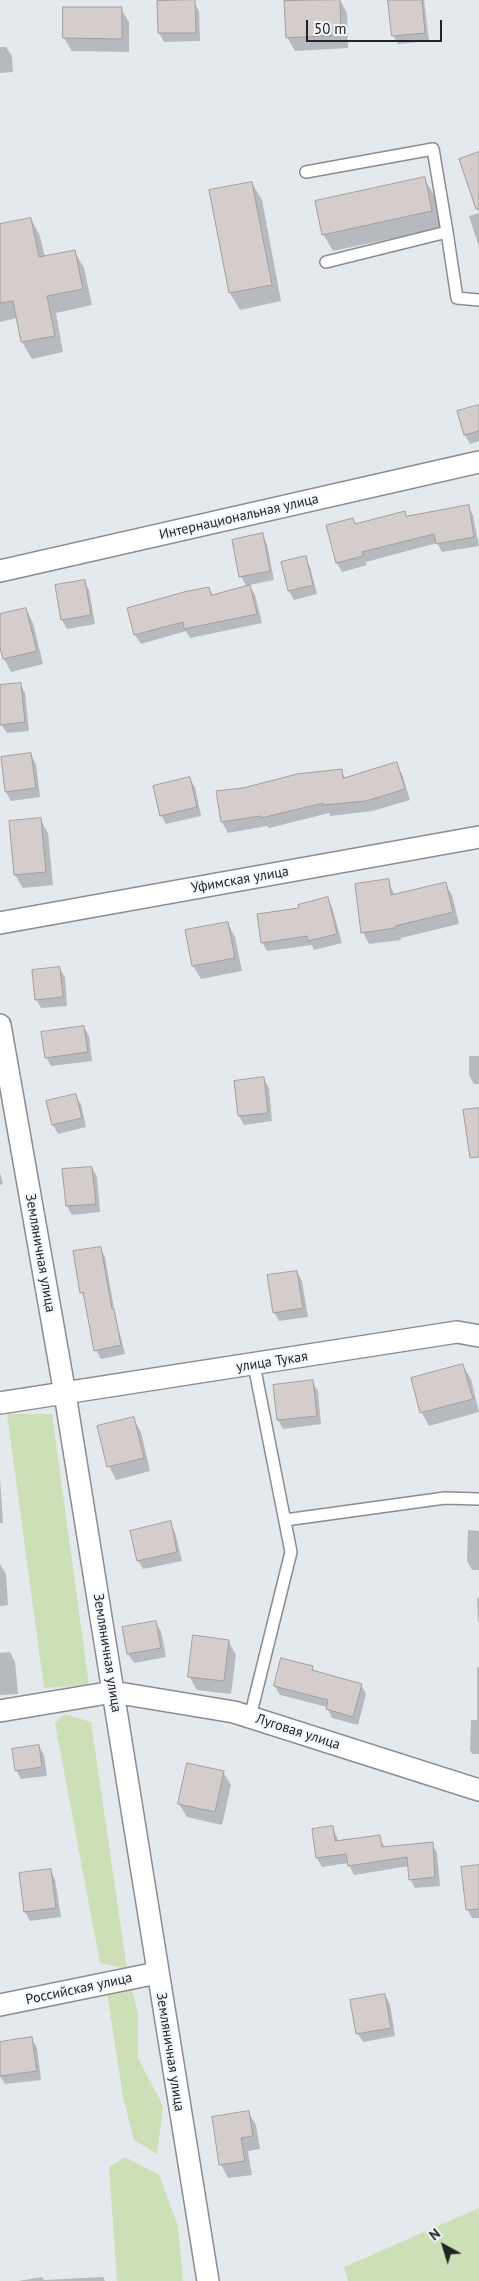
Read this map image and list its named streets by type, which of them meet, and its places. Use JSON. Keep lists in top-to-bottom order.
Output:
{
  "streets": {
    "street": [
      "Интернациональная улица",
      "Уфимская улица",
      "Земляничная улица",
      "улица Тукая",
      "Луговая улица",
      "Российская улица"
    ]
  },
  "crossings": [
    ["Земляничная улица", "улица Тукая"],
    ["Земляничная улица", "Луговая улица"],
    ["Земляничная улица", "Российская улица"]
  ],
  "scale_bar": "50 m",
  "north": "top left"
}
